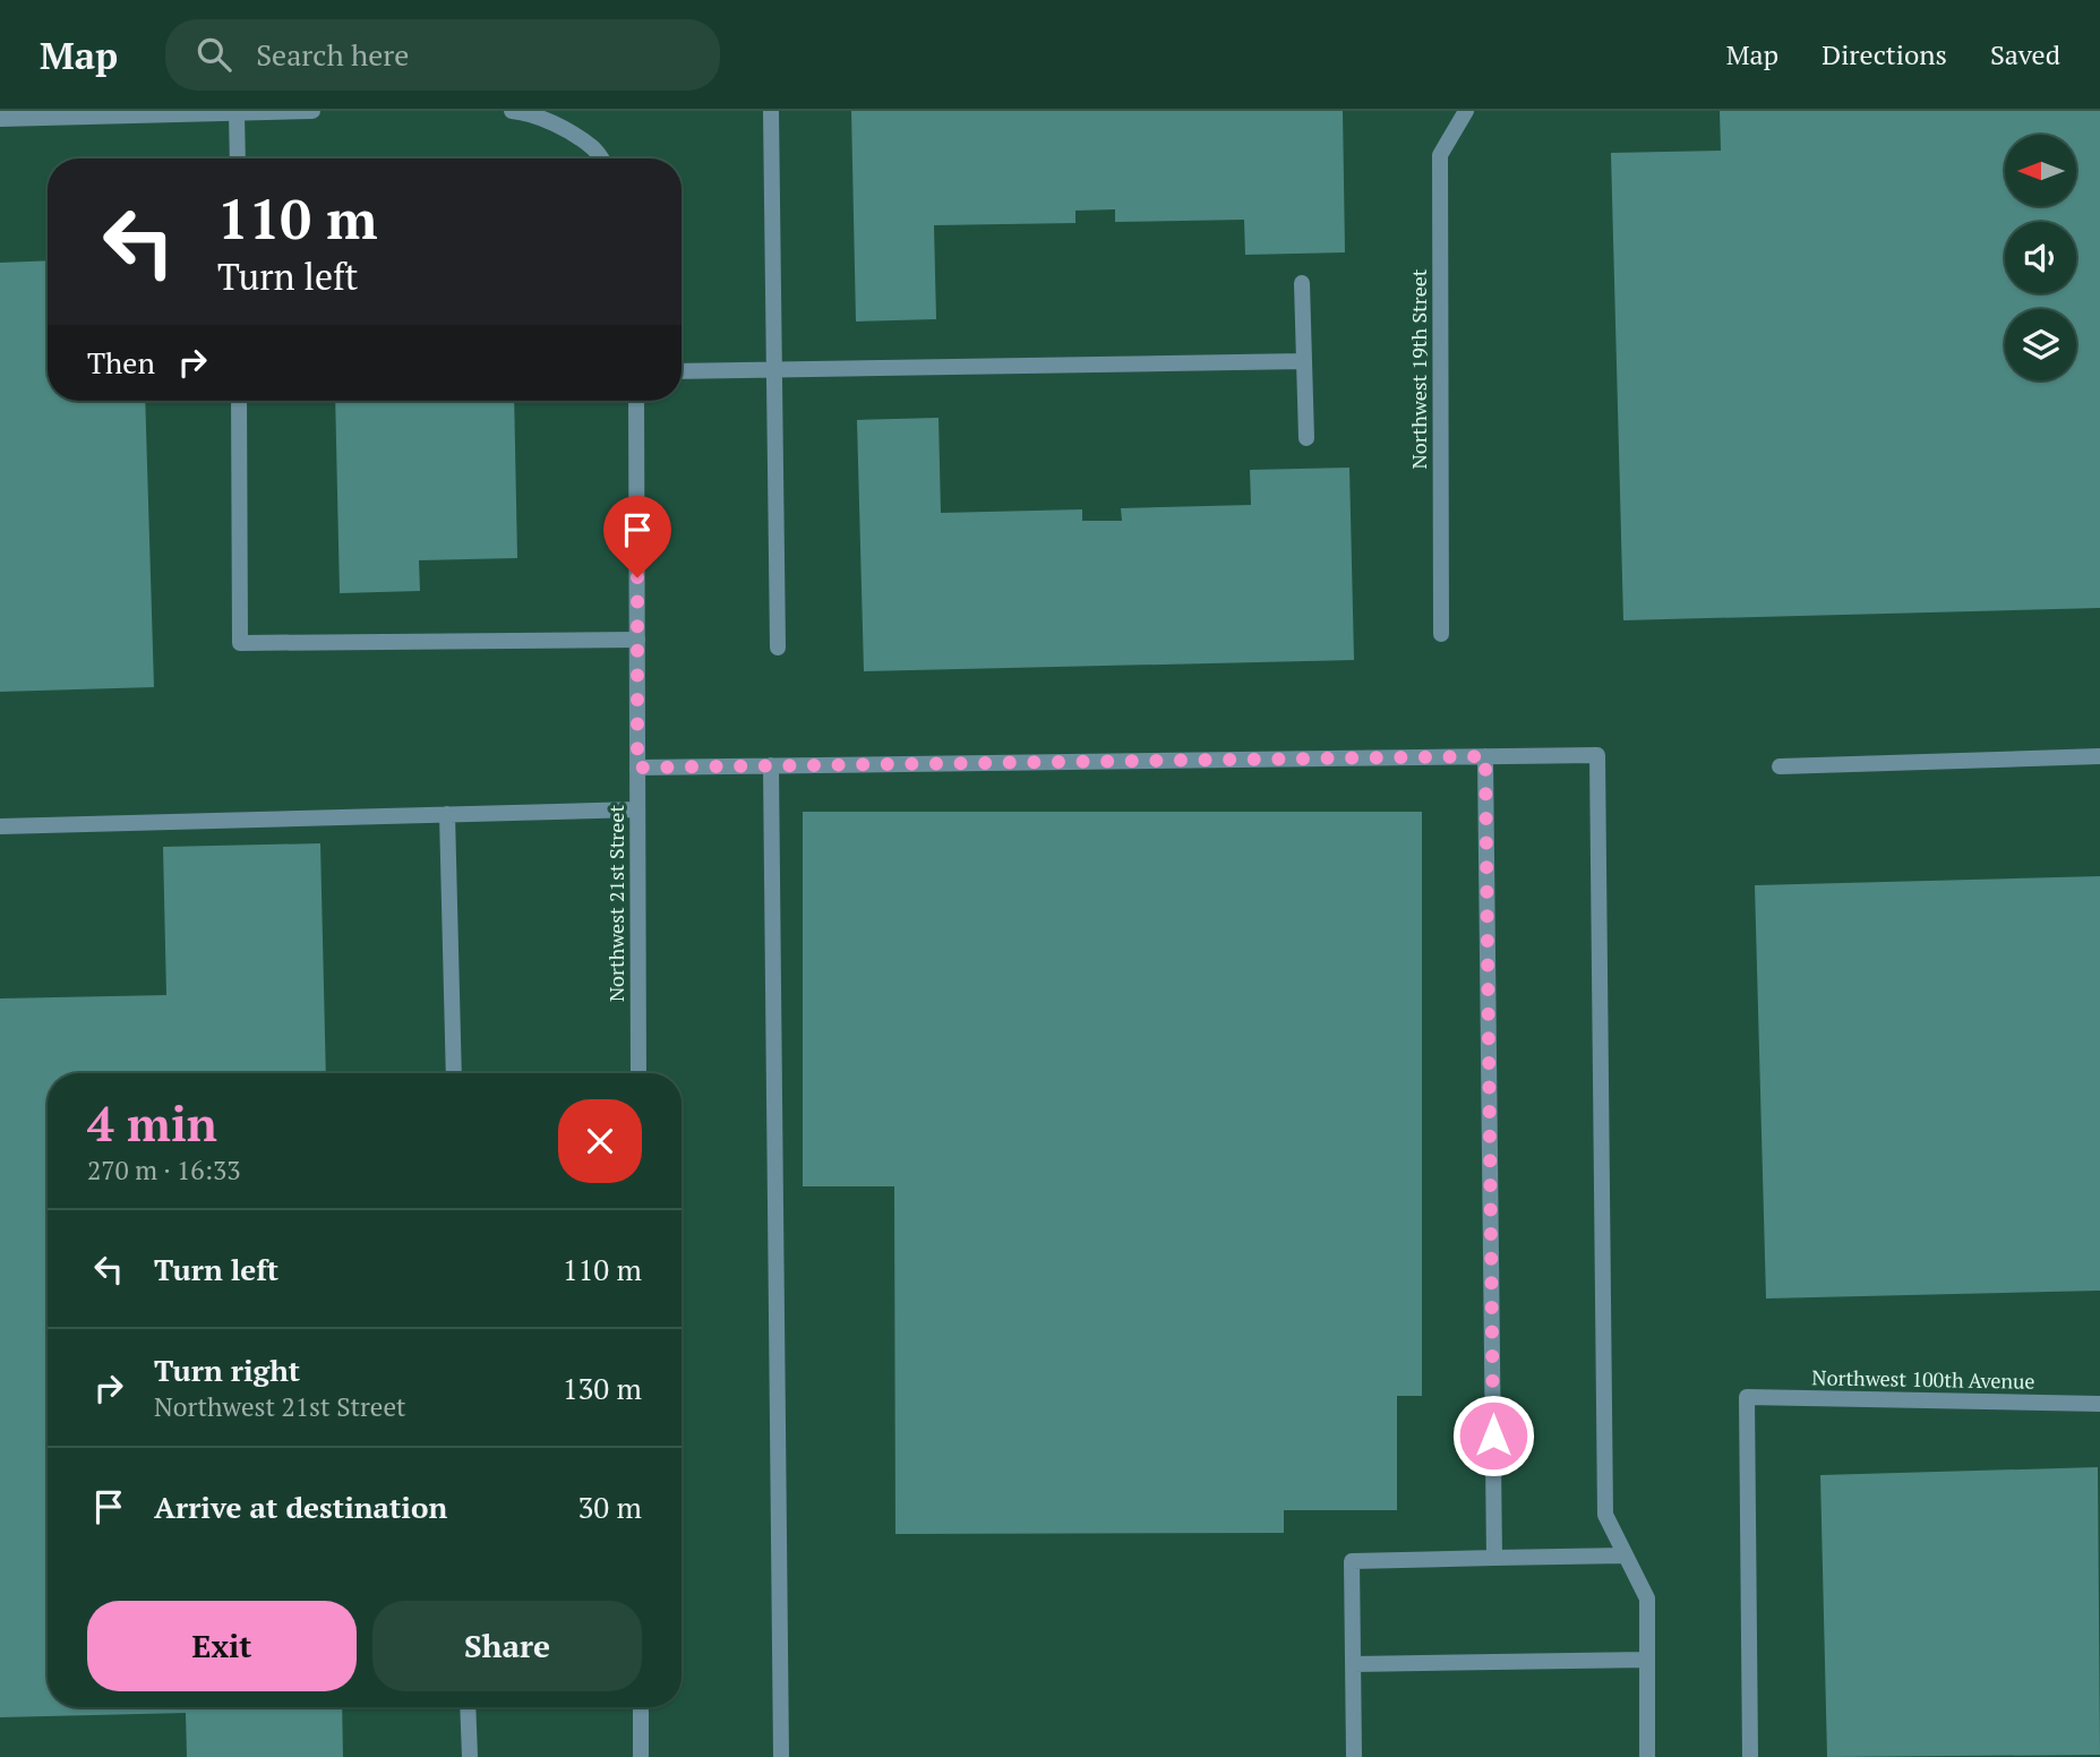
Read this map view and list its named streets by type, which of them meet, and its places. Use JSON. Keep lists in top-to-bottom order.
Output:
{
  "streets": {
    "street": ["Northwest 19th Street", "Northwest 21st Street", "Northwest 100th Avenue"]
  },
  "north": "left",
  "page": {
    "header": "Map",
    "search": "Search here",
    "nav": ["Map", "Directions", "Saved"],
    "turn": ["110 m", "Turn left"],
    "then": "Then",
    "heading": ["4 min", "270 m · 16:33"],
    "list": [
      {
        "name": "Turn left",
        "value": "110 m"
      },
      {
        "name": "Turn right",
        "note": "Northwest 21st Street",
        "value": "130 m"
      },
      {
        "name": "Arrive at destination",
        "value": "30 m"
      }
    ],
    "buttons": ["Exit", "Share"]
  }
}
